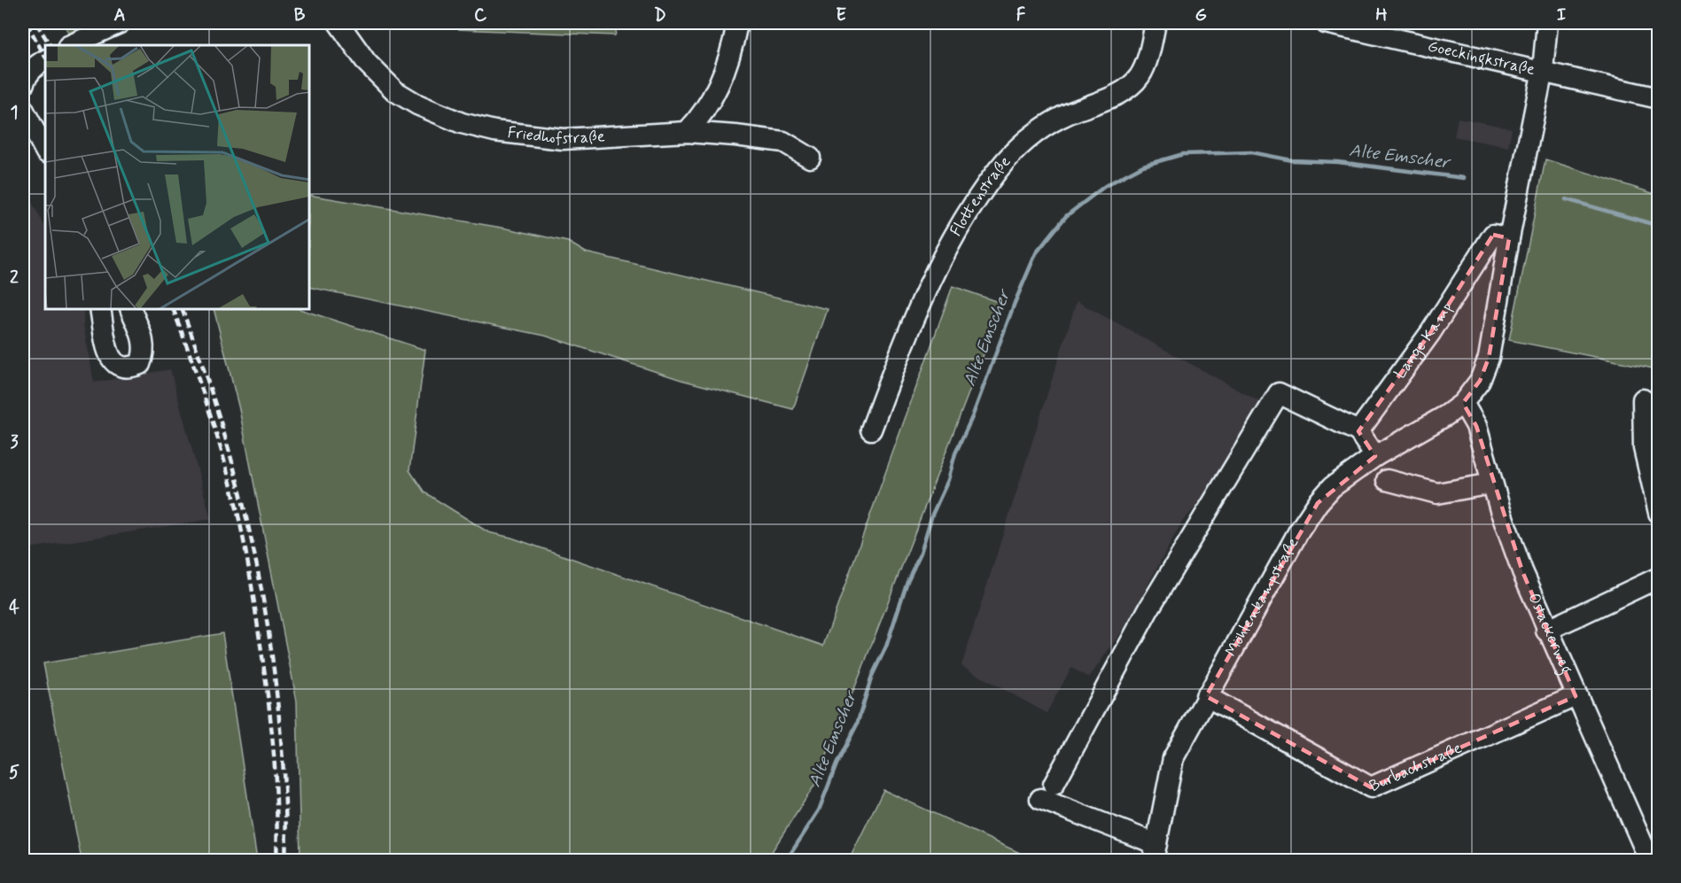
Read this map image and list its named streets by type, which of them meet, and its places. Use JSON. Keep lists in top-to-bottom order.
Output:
{
  "streets": {
    "street": [
      "Goeckingkstraße",
      "Friedhofstraße",
      "Flottenstraße",
      "Lange Kamp",
      "Möhlenkampstraße",
      "Ostackerweg",
      "Burbachstraße"
    ]
  },
  "crossings": [
    ["Möhlenkampstraße", "Ostackerweg"],
    ["Möhlenkampstraße", "Burbachstraße"],
    ["Ostackerweg", "Burbachstraße"]
  ],
  "water": ["Alte Emscher"],
  "grid": {
    "columns": [
      "A",
      "B",
      "C",
      "D",
      "E",
      "F",
      "G",
      "H",
      "I"
    ],
    "rows": [
      "1",
      "2",
      "3",
      "4",
      "5"
    ]
  }
}
